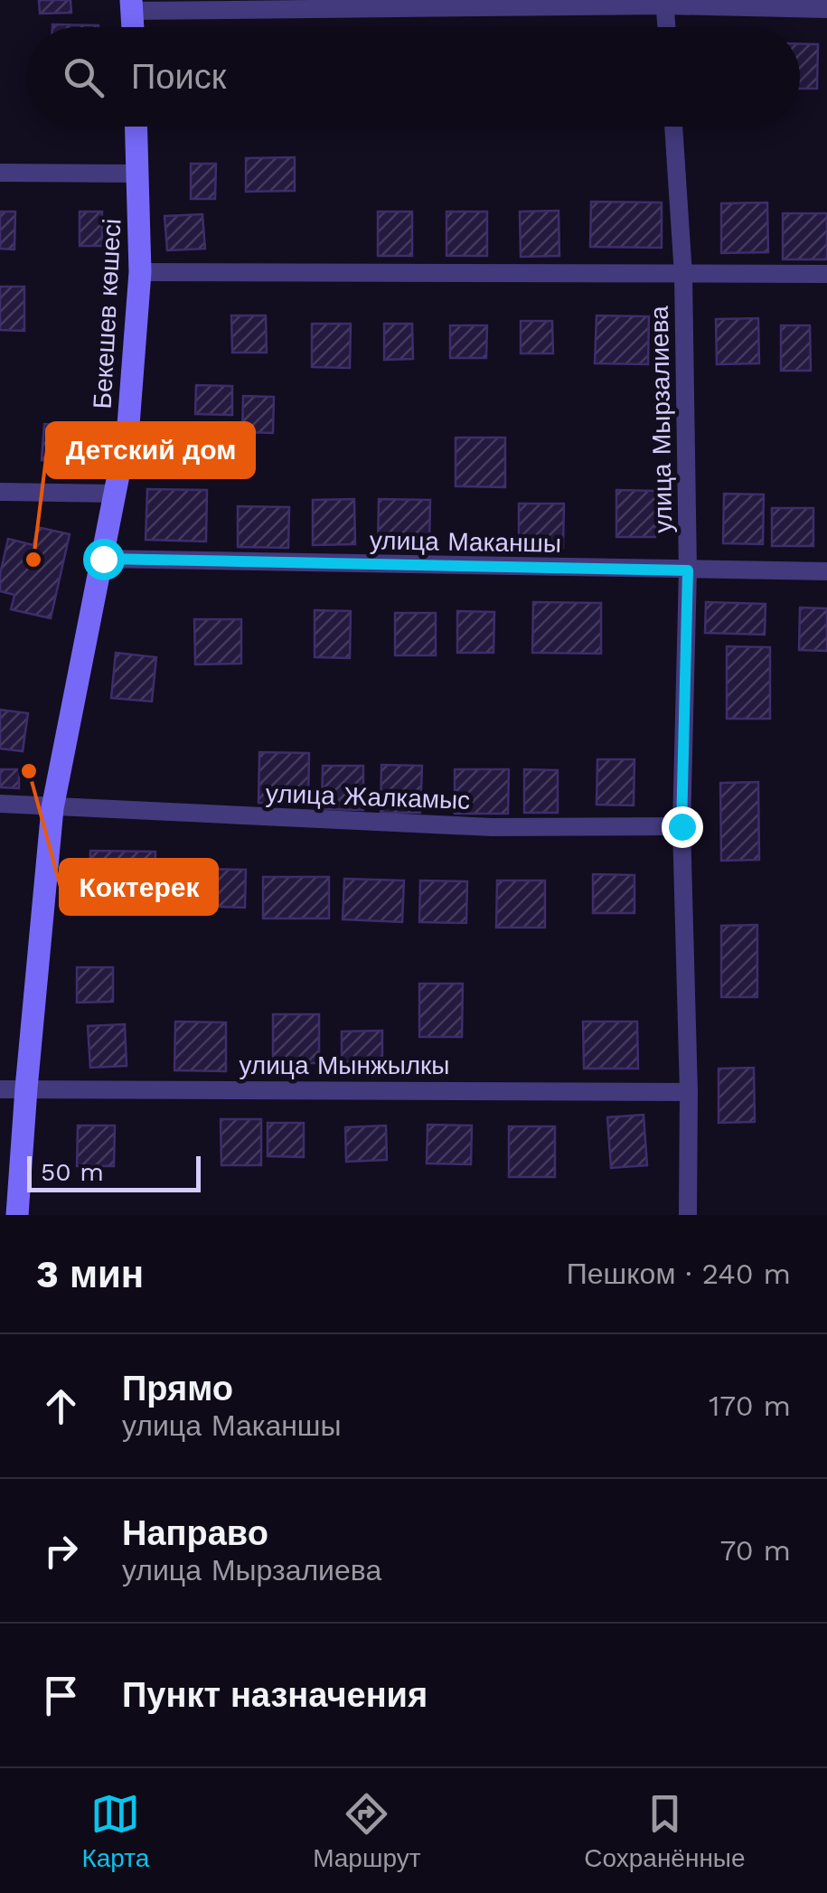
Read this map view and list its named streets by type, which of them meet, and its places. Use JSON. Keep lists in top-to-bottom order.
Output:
{
  "streets": {
    "main road": ["Бекешев көшесі"],
    "street": [
      "улица Мырзалиева",
      "улица Маканшы",
      "улица Жалкамыс",
      "улица Мынжылкы"
    ]
  },
  "crossings": [
    ["Бекешев көшесі", "улица Маканшы"],
    ["Бекешев көшесі", "улица Жалкамыс"],
    ["Бекешев көшесі", "улица Мынжылкы"],
    ["улица Мырзалиева", "улица Маканшы"],
    ["улица Мырзалиева", "улица Жалкамыс"],
    ["улица Мырзалиева", "улица Мынжылкы"]
  ],
  "places": ["Детский дом", "Коктерек"],
  "scale_bar": "50 m",
  "page": {
    "search": "Поиск",
    "scale": "50 m",
    "heading": ["3 мин", "Пешком · 240 m"],
    "list": [
      ["Прямо", "улица Маканшы", "170 m"],
      ["Направо", "улица Мырзалиева", "70 m"],
      "Пункт назначения"
    ],
    "nav": ["Карта", "Маршрут", "Сохранённые"]
  }
}
